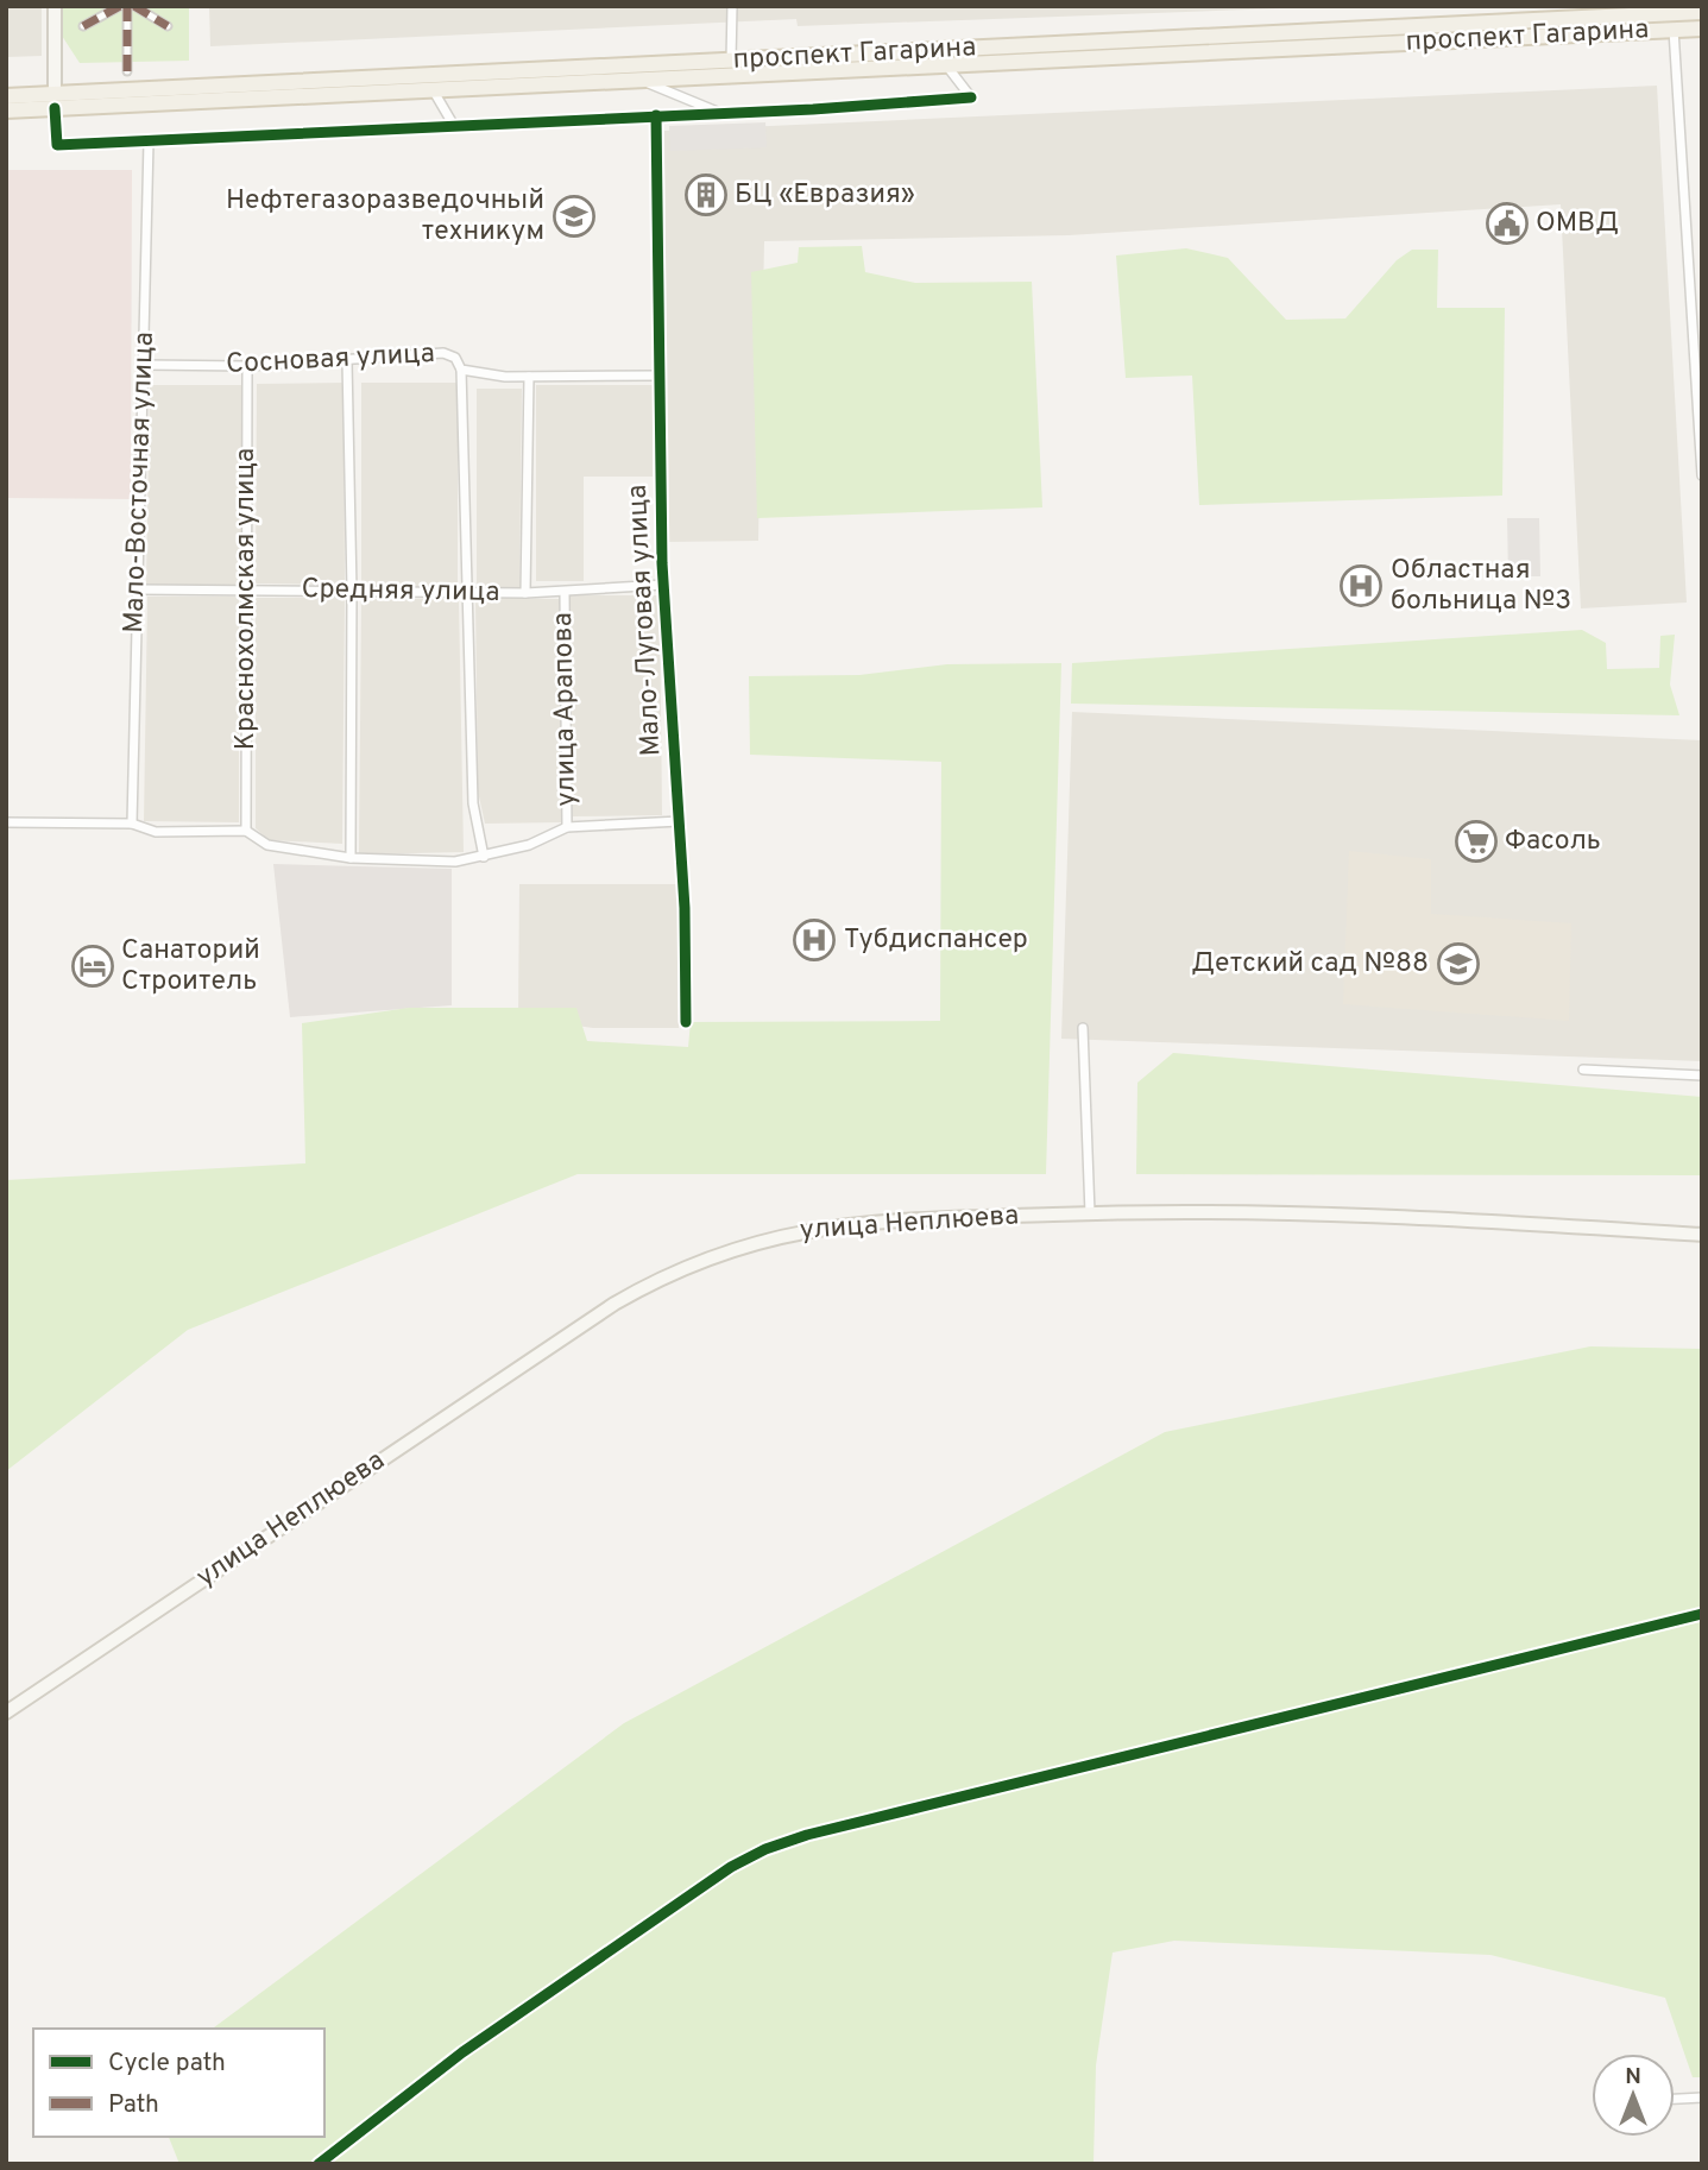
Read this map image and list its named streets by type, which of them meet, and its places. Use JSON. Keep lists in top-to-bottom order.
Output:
{
  "streets": {
    "main road": ["проспект Гагарина", "улица Неплюева"],
    "street": [
      "Сосновая улица",
      "Мало-Восточная улица",
      "Средняя улица",
      "Краснохолмская улица",
      "Мало-Луговая улица",
      "улица Арапова"
    ]
  },
  "crossings": [
    ["Сосновая улица", "Мало-Восточная улица"],
    ["Сосновая улица", "Краснохолмская улица"],
    ["Сосновая улица", "Мало-Луговая улица"],
    ["Сосновая улица", "улица Арапова"],
    ["Мало-Восточная улица", "Средняя улица"],
    ["Средняя улица", "Краснохолмская улица"],
    ["Средняя улица", "Мало-Луговая улица"],
    ["Средняя улица", "улица Арапова"]
  ],
  "places": {
    "building": ["БЦ «Евразия»"],
    "school or university": ["Нефтегазоразведочный техникум", "Детский сад №88"],
    "public building": ["ОМВД"],
    "hospital": ["Областная больница №3", "Тубдиспансер"],
    "supermarket": ["Фасоль"],
    "hotel": ["Санаторий Строитель"]
  },
  "legend": ["Cycle path", "Path"],
  "north": "top"
}
